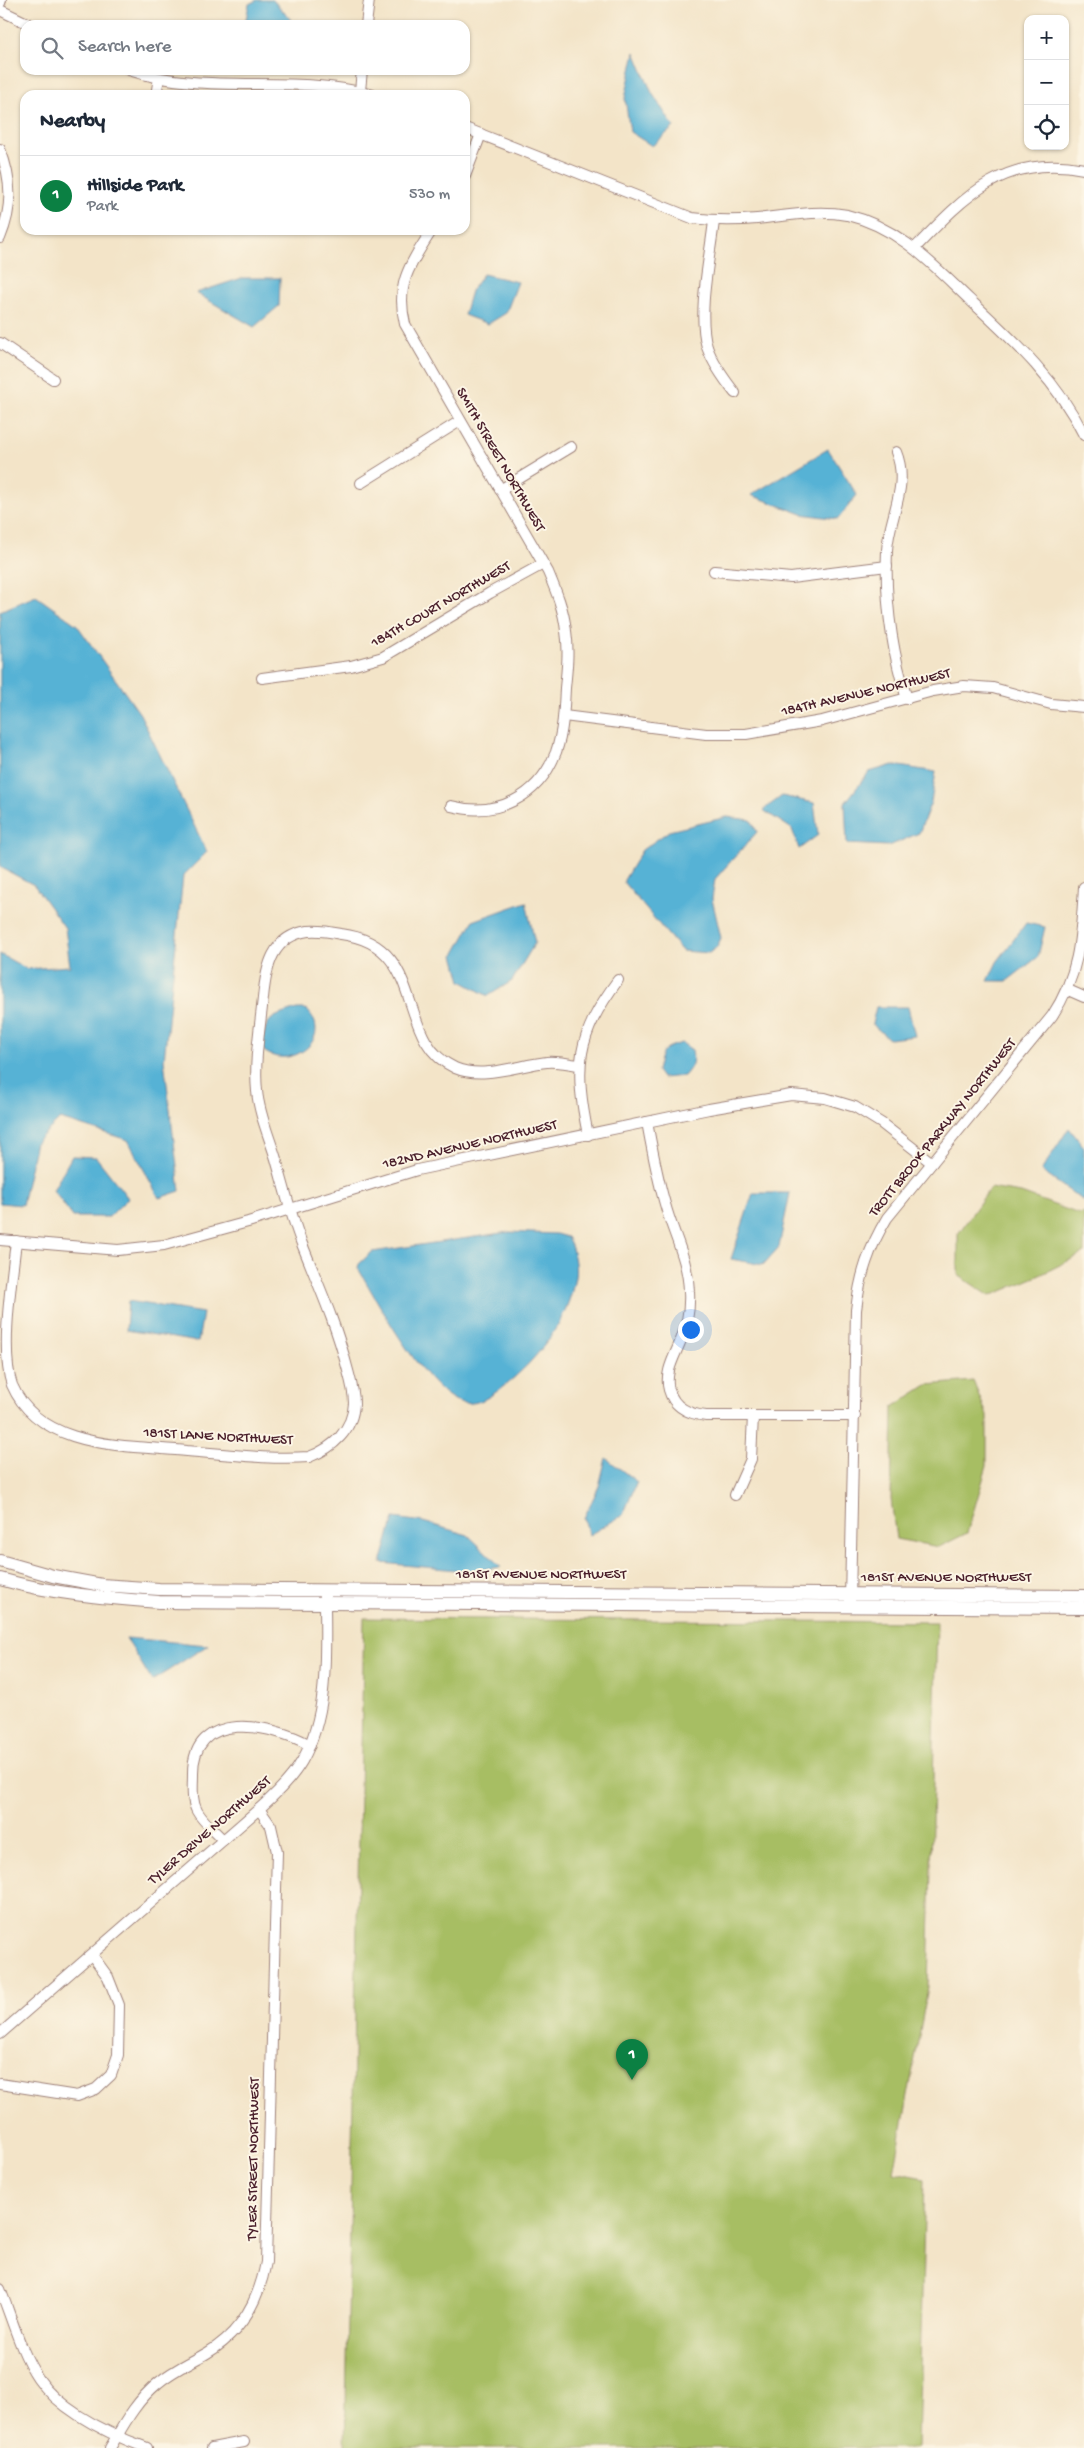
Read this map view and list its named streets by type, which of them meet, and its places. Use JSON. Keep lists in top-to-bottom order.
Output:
{
  "streets": {
    "main road": ["181ST AVENUE NORTHWEST"],
    "street": [
      "SMITH STREET NORTHWEST",
      "184TH COURT NORTHWEST",
      "184TH AVENUE NORTHWEST",
      "TROTT BROOK PARKWAY NORTHWEST",
      "182ND AVENUE NORTHWEST",
      "181ST LANE NORTHWEST",
      "TYLER DRIVE NORTHWEST",
      "TYLER STREET NORTHWEST"
    ]
  },
  "crossings": [
    ["SMITH STREET NORTHWEST", "184TH COURT NORTHWEST"],
    ["SMITH STREET NORTHWEST", "184TH AVENUE NORTHWEST"],
    ["TROTT BROOK PARKWAY NORTHWEST", "182ND AVENUE NORTHWEST"],
    ["TROTT BROOK PARKWAY NORTHWEST", "181ST AVENUE NORTHWEST"],
    ["182ND AVENUE NORTHWEST", "181ST LANE NORTHWEST"],
    ["181ST AVENUE NORTHWEST", "TYLER DRIVE NORTHWEST"],
    ["TYLER DRIVE NORTHWEST", "TYLER STREET NORTHWEST"]
  ],
  "page": {
    "map_buttons": ["+", "−"],
    "search": "Search here",
    "heading": "Nearby",
    "list": [
      {
        "mark": "1",
        "name": "Hillside Park",
        "note": "Park",
        "value": "530 m"
      }
    ],
    "pins": "1"
  }
}
